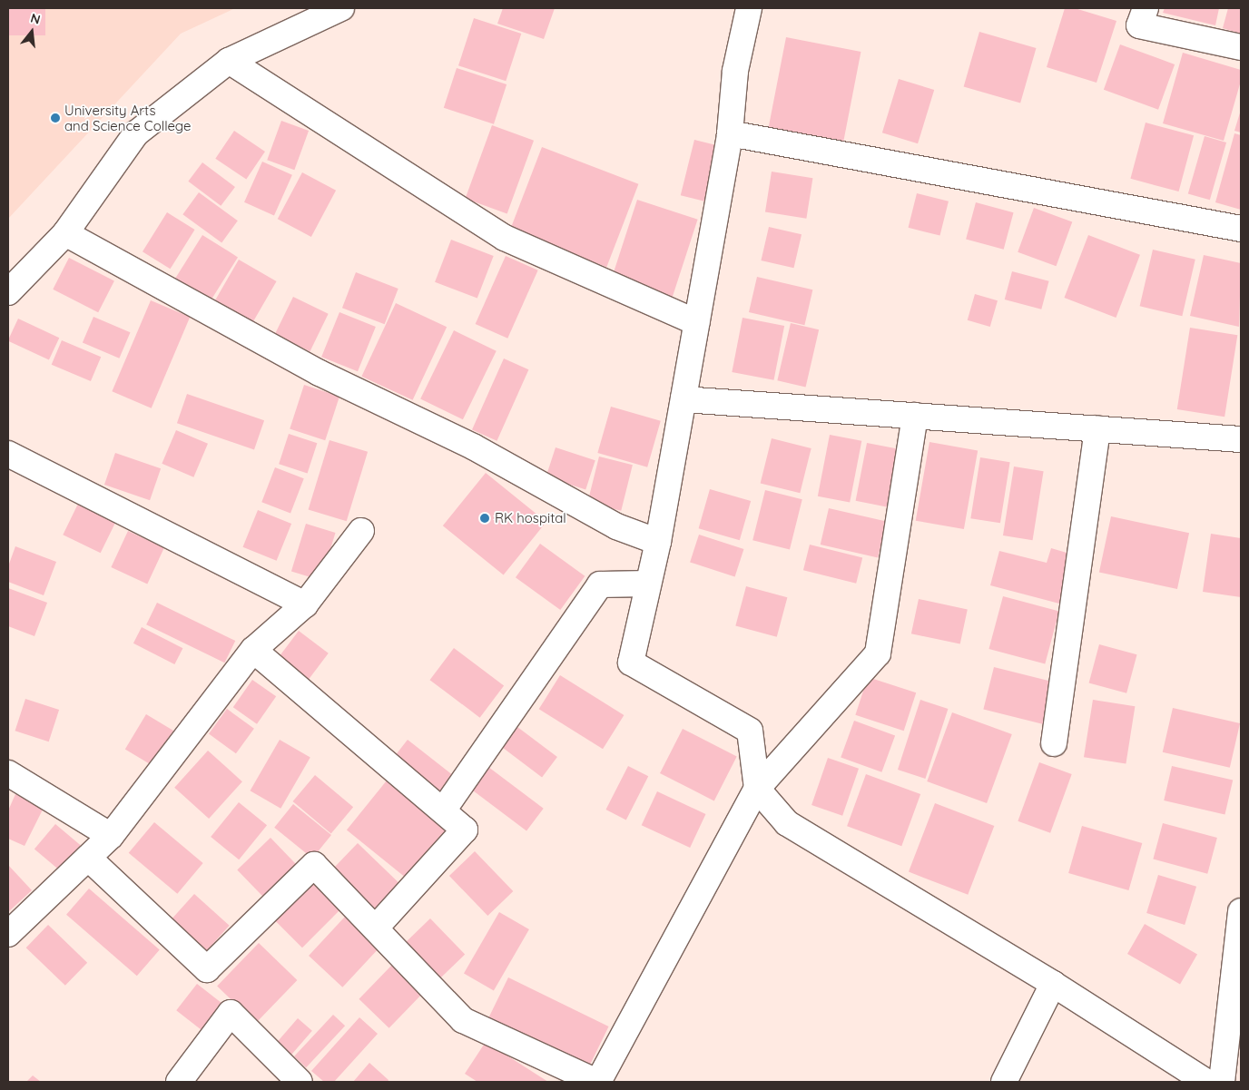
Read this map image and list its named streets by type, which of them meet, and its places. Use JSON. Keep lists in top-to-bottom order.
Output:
{
  "places": ["University Arts and Science College", "RK hospital"],
  "north": "top"
}
